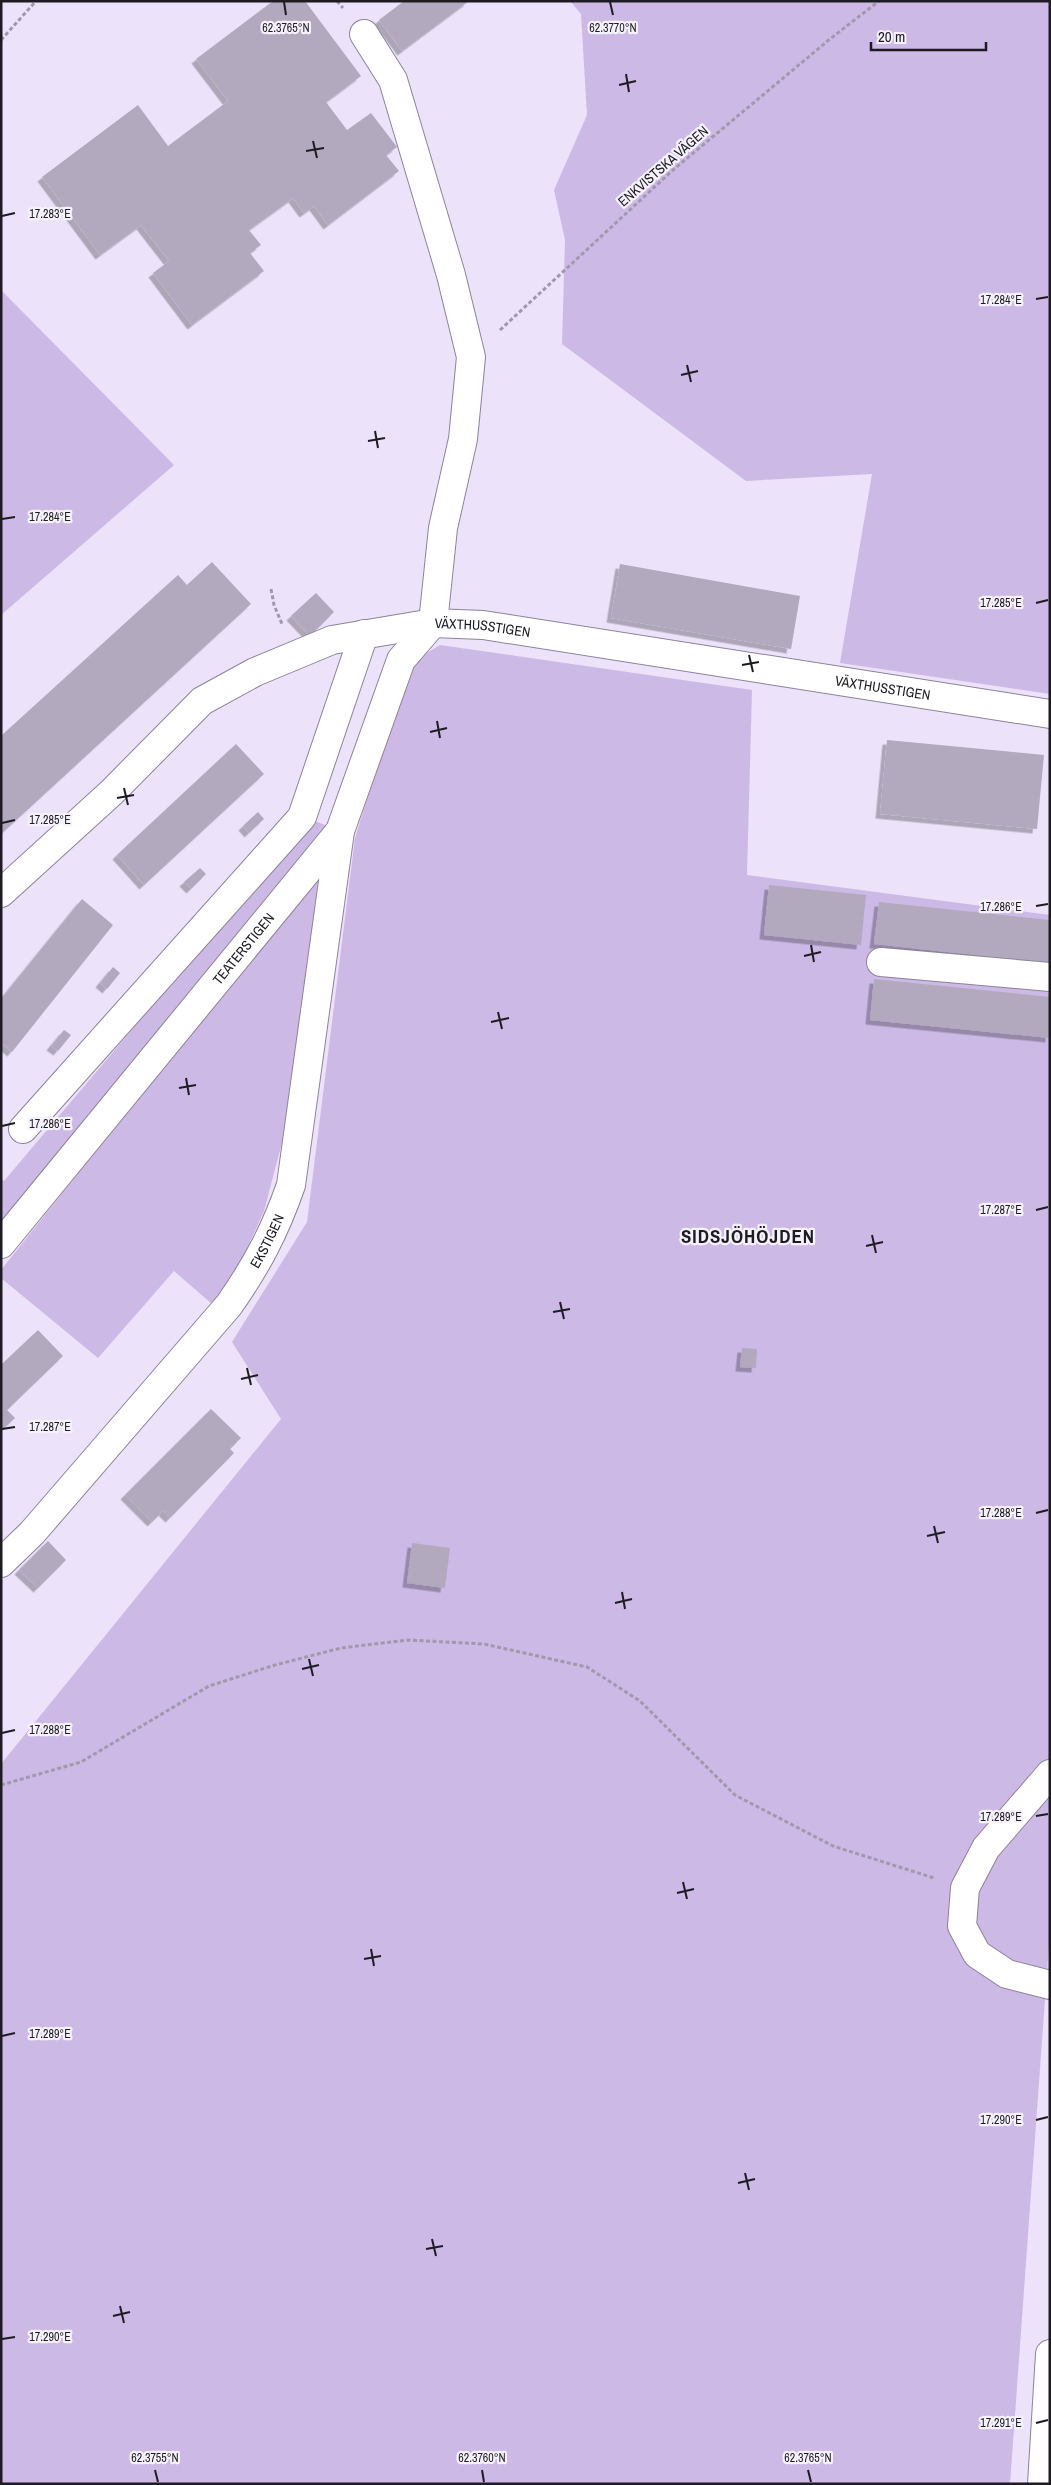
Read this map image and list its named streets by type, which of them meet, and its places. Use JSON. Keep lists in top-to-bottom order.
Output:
{
  "streets": {
    "street": ["VÄXTHUSSTIGEN", "TEATERSTIGEN", "EKSTIGEN"],
    "path": ["ENKVISTSKA VÄGEN"]
  },
  "crossings": [
    ["VÄXTHUSSTIGEN", "TEATERSTIGEN"],
    ["TEATERSTIGEN", "EKSTIGEN"]
  ],
  "districts": ["SIDSJÖHÖJDEN"],
  "scale_bar": "20 m",
  "coordinates": [
    "62.3765°N",
    "62.3770°N",
    "17.283°E",
    "17.284°E",
    "17.285°E",
    "17.286°E",
    "17.287°E",
    "17.288°E",
    "17.289°E",
    "17.290°E",
    "17.291°E",
    "62.3755°N",
    "62.3760°N"
  ]
}
